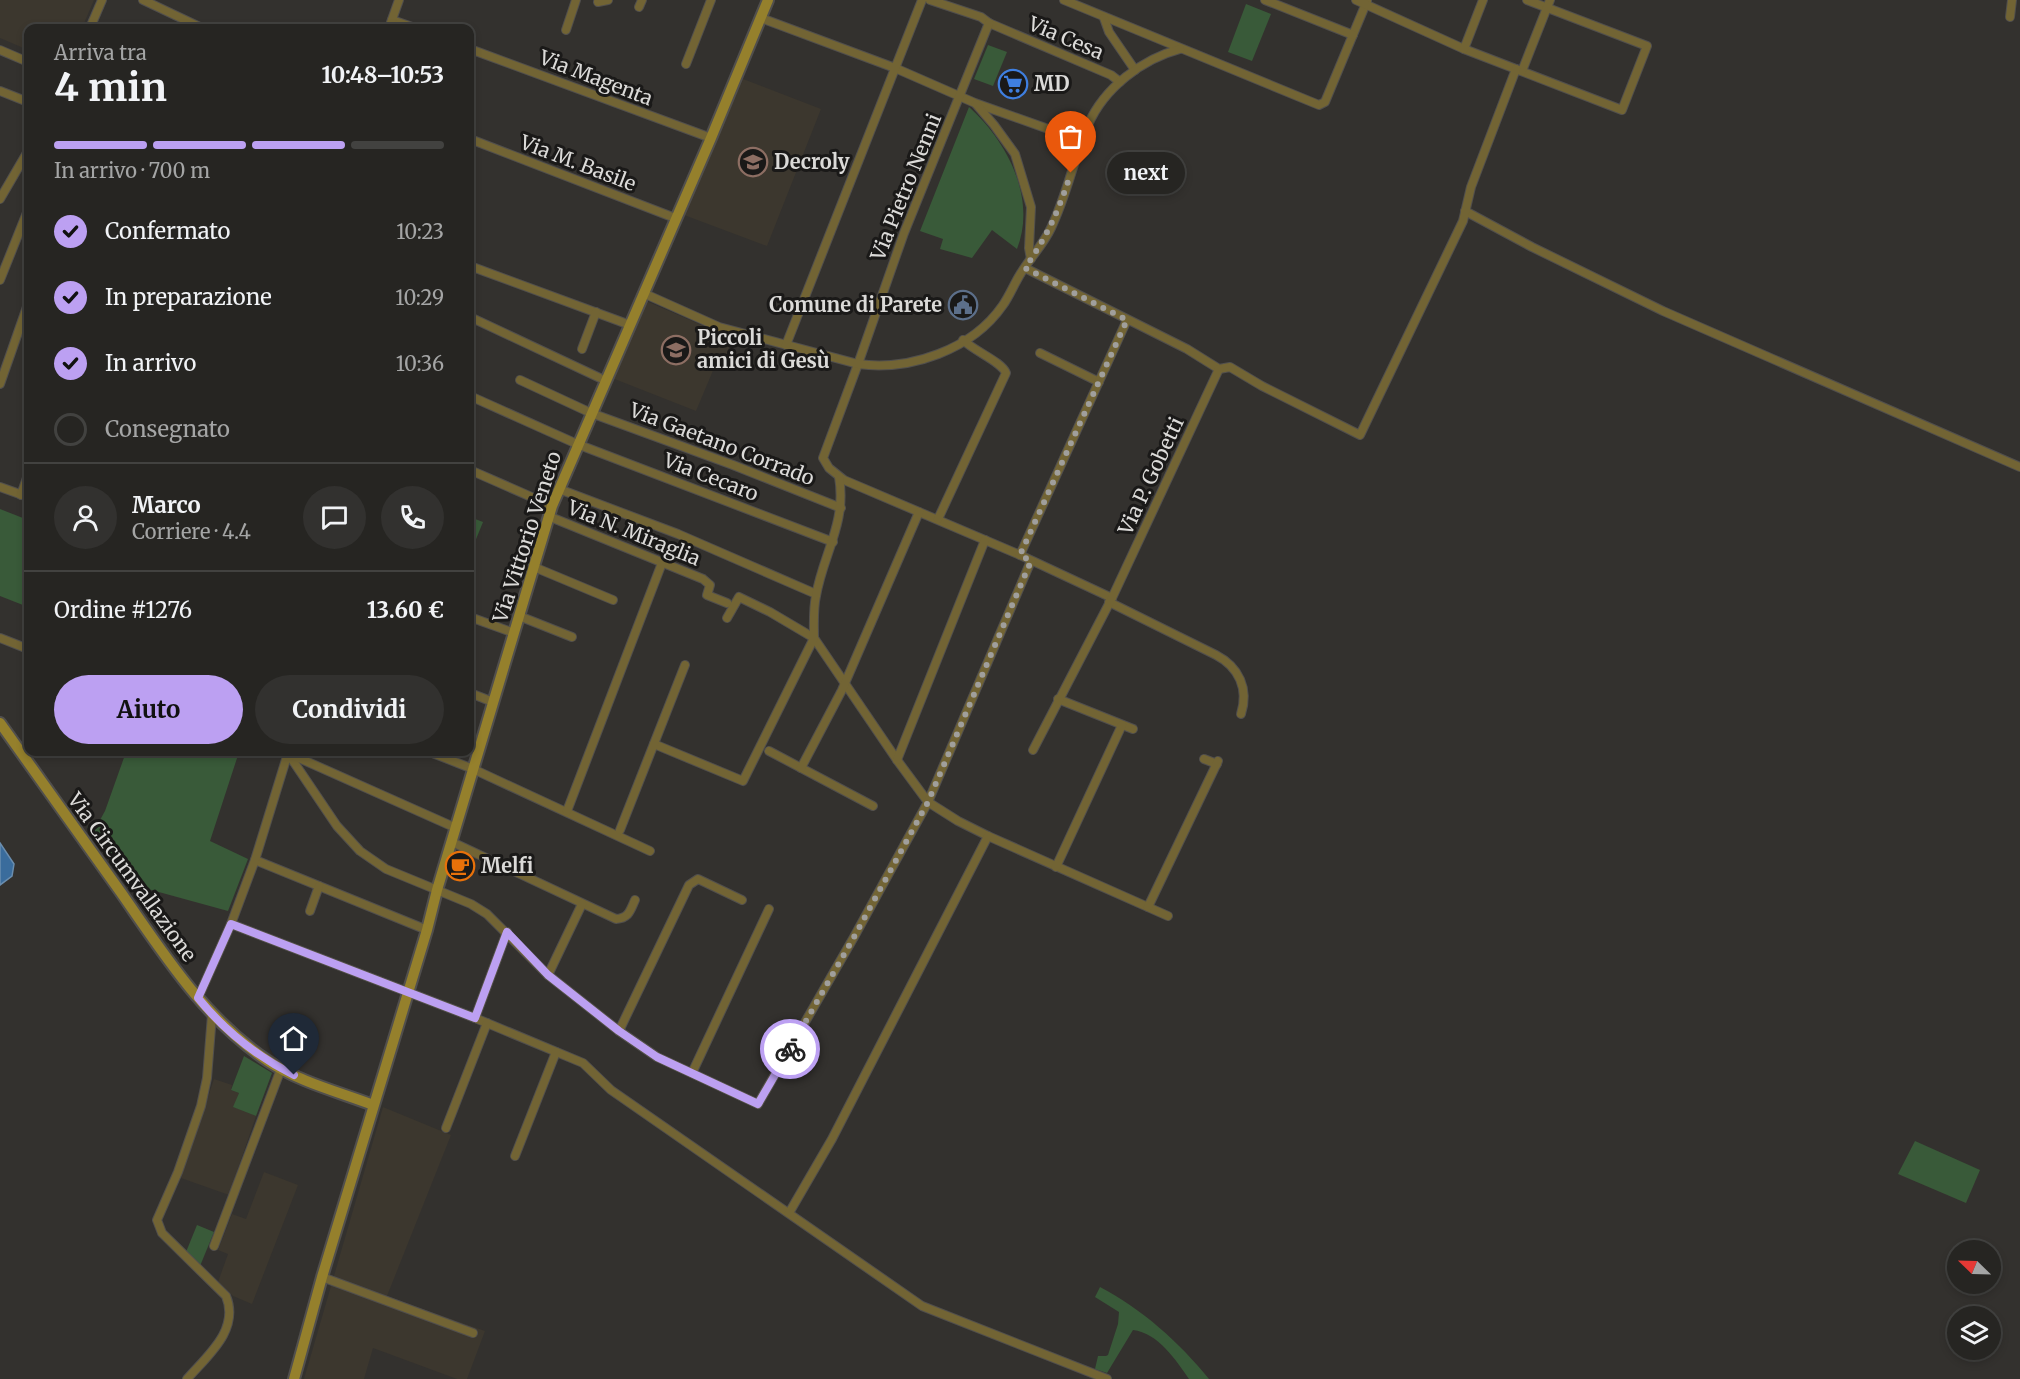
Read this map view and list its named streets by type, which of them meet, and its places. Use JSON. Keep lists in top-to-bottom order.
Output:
{
  "streets": {
    "street": [
      "Via Cesa",
      "Via Magenta",
      "Via M. Basile",
      "Via Pietro Nenni",
      "Via Gaetano Corrado",
      "Via P. Gobetti",
      "Via Cecaro",
      "Via N. Miraglia",
      "Via Vittorio Veneto",
      "Via Circumvallazione"
    ]
  },
  "crossings": [
    ["Via Cesa", "Via Pietro Nenni"],
    ["Via Magenta", "Via Vittorio Veneto"],
    ["Via M. Basile", "Via Vittorio Veneto"],
    ["Via Gaetano Corrado", "Via Vittorio Veneto"],
    ["Via Cecaro", "Via Vittorio Veneto"],
    ["Via N. Miraglia", "Via Vittorio Veneto"],
    ["Via Vittorio Veneto", "Via Circumvallazione"]
  ],
  "places": {
    "supermarket": ["MD"],
    "school or university": ["Decroly", "Piccoli amici di Gesù"],
    "other": ["next"],
    "public building": ["Comune di Parete"],
    "cafe": ["Melfi"]
  },
  "north": "top left",
  "page": {
    "heading": ["4 min", "Arriva tra", "10:48–10:53"],
    "panel": [
      "Marco",
      "Corriere · 4.4",
      "Ordine #1276",
      "13.60 €"
    ],
    "bar": "In arrivo · 700 m",
    "bubble": "next",
    "list": [
      ["Confermato", "10:23"],
      ["In preparazione", "10:29"],
      ["In arrivo", "10:36"],
      "Consegnato"
    ],
    "buttons": ["Aiuto", "Condividi"]
  }
}
